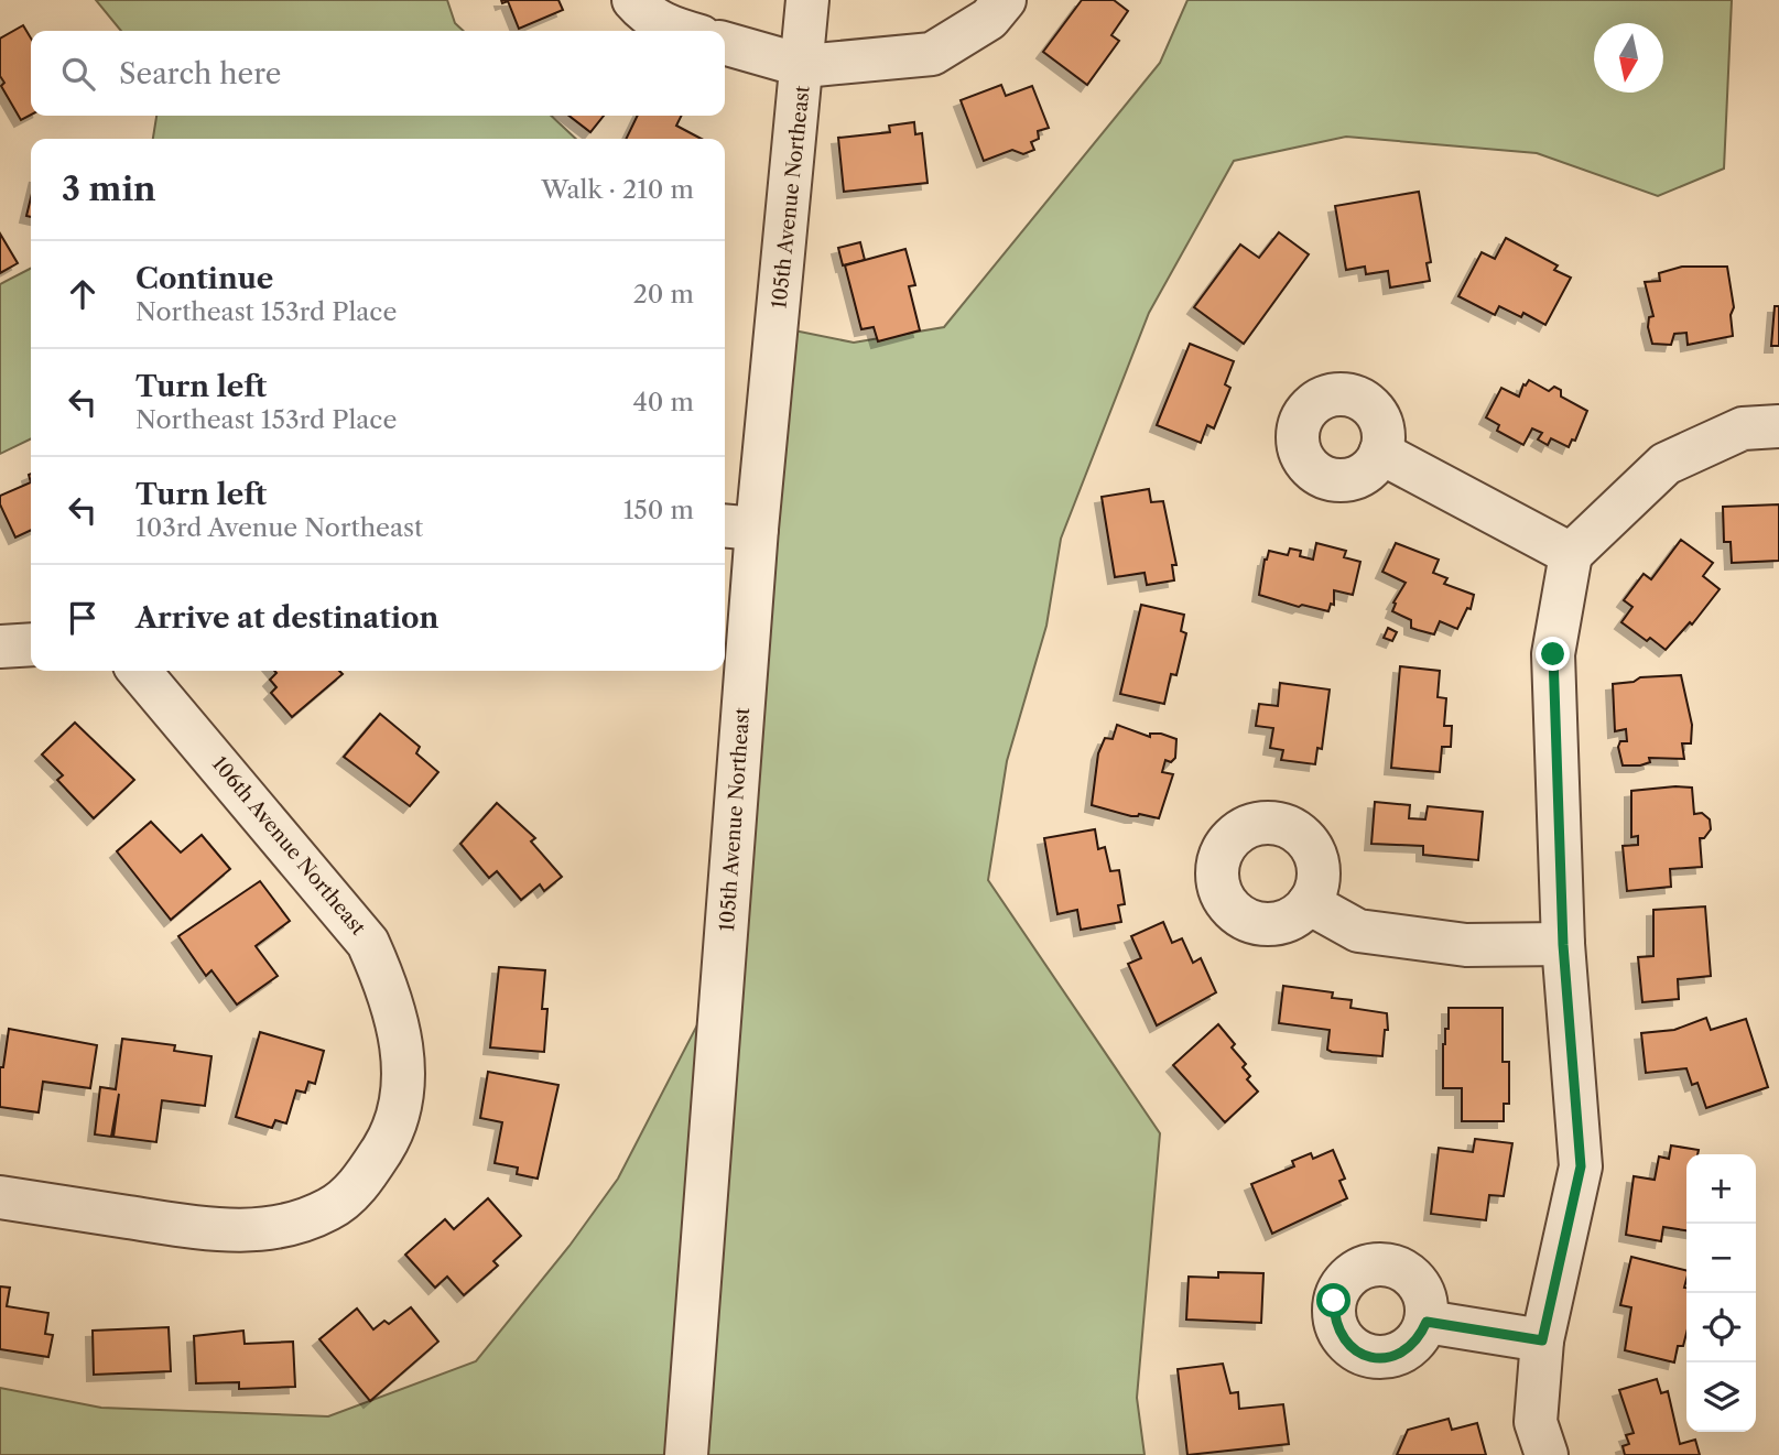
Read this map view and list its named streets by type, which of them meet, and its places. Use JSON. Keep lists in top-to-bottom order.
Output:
{
  "streets": {
    "street": ["105th Avenue Northeast", "106th Avenue Northeast"]
  },
  "north": "bottom",
  "page": {
    "search": "Search here",
    "heading": ["3 min", "Walk · 210 m"],
    "list": [
      ["Continue", "Northeast 153rd Place", "20 m"],
      ["Turn left", "Northeast 153rd Place", "40 m"],
      ["Turn left", "103rd Avenue Northeast", "150 m"],
      "Arrive at destination"
    ],
    "map_buttons": ["+", "−"]
  }
}
